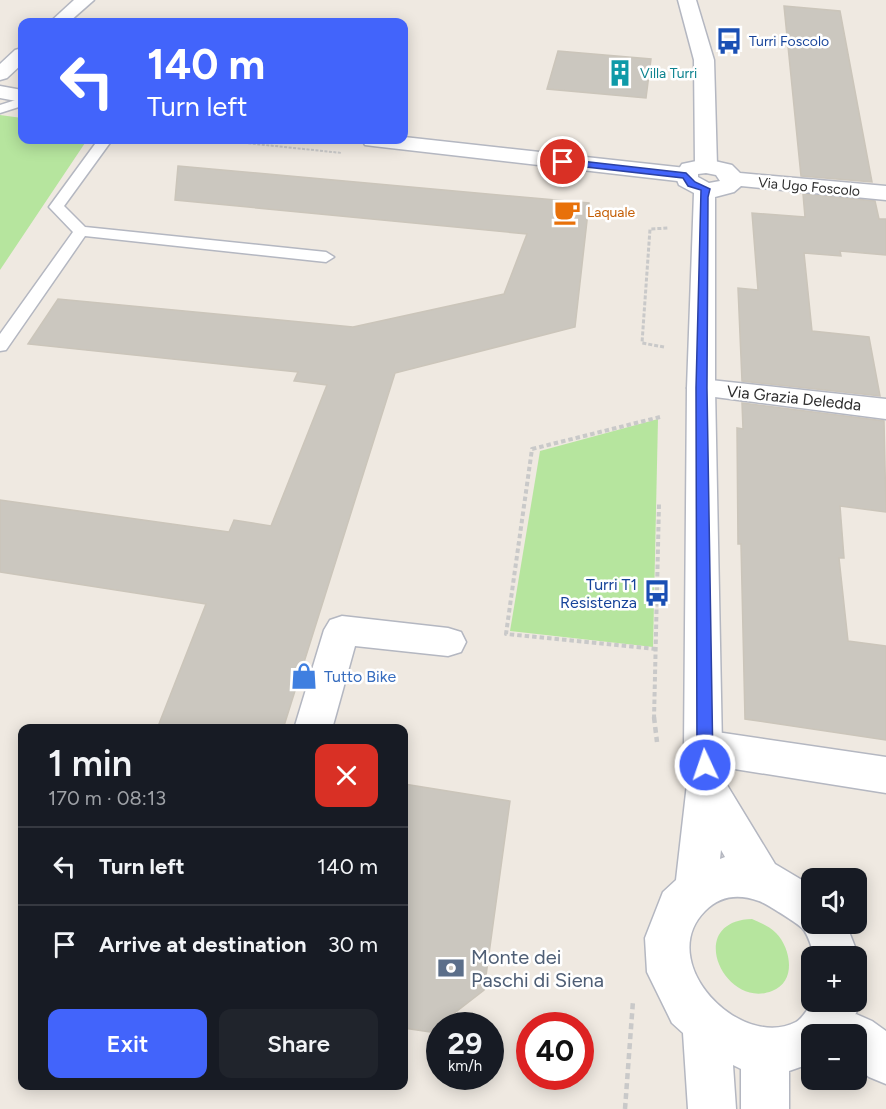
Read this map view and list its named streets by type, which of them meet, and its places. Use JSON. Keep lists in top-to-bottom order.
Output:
{
  "streets": {
    "street": ["Via Ugo Foscolo", "Via Grazia Deledda"]
  },
  "places": {
    "bus stop": ["Turri Foscolo", "Turri T1 Resistenza"],
    "building": ["Villa Turri"],
    "cafe": ["Laquale"],
    "shop": ["Tutto Bike"],
    "bank": ["Monte dei Paschi di Siena"]
  },
  "page": {
    "turn": ["140 m", "Turn left"],
    "heading": ["1 min", "170 m · 08:13"],
    "list": [
      {
        "name": "Turn left",
        "value": "140 m"
      },
      {
        "name": "Arrive at destination",
        "value": "30 m"
      }
    ],
    "map_buttons": ["+", "−"],
    "buttons": ["Exit", "Share"],
    "speed": "29 km/h",
    "limit": "40"
  }
}
